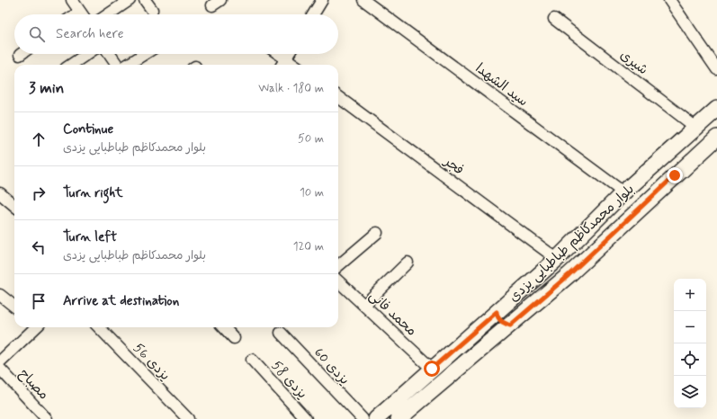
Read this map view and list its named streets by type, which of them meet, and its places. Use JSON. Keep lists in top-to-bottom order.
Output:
{
  "streets": {
    "main road": ["بلوار محمدکاظم طباطبایی یزدی"],
    "street": [
      "شیری",
      "سید الشهدا",
      "فجر",
      "محمد فانی",
      "یزدی 56",
      "یزدی 60",
      "یزدی 58",
      "مصباح"
    ]
  },
  "crossings": [
    ["شیری", "بلوار محمدکاظم طباطبایی یزدی"],
    ["سید الشهدا", "بلوار محمدکاظم طباطبایی یزدی"],
    ["فجر", "بلوار محمدکاظم طباطبایی یزدی"],
    ["بلوار محمدکاظم طباطبایی یزدی", "محمد فانی"]
  ],
  "page": {
    "search": "Search here",
    "heading": ["3 min", "Walk · 180 m"],
    "list": [
      ["Continue", "بلوار محمدکاظم طباطبایی یزدی", "50 m"],
      ["Turn right", "10 m"],
      ["Turn left", "بلوار محمدکاظم طباطبایی یزدی", "120 m"],
      "Arrive at destination"
    ],
    "map_buttons": ["+", "−"]
  }
}
